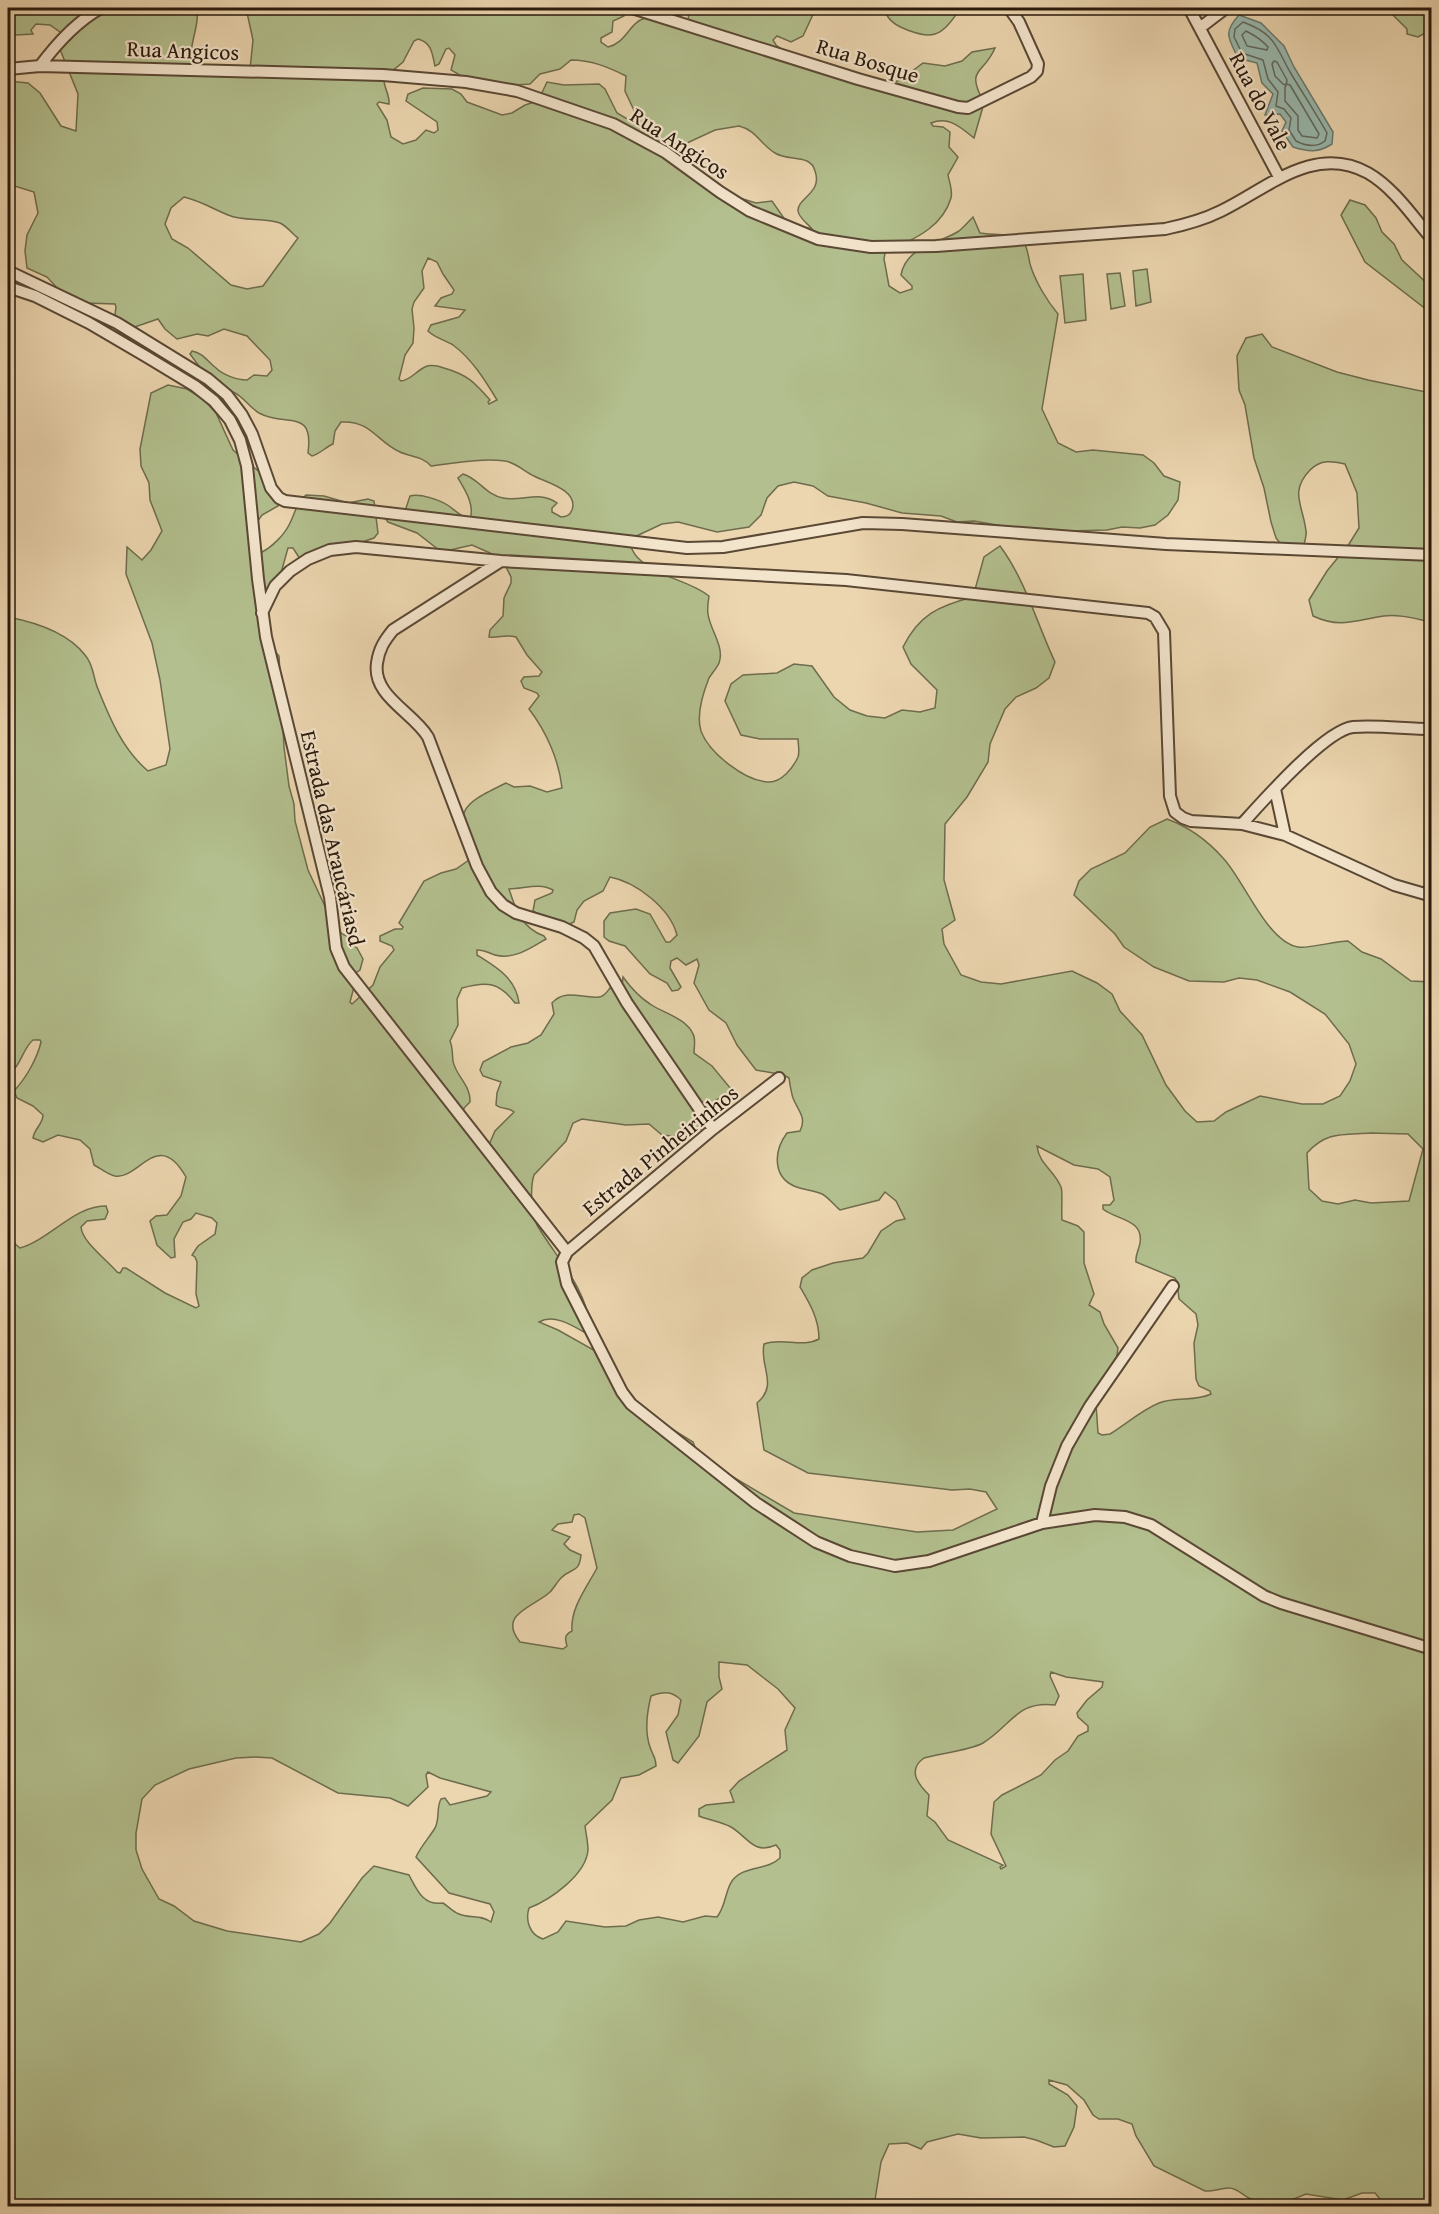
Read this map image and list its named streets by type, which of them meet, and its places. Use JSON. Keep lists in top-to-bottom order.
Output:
{
  "streets": {
    "street": [
      "Rua Angicos",
      "Rua Bosque",
      "Rua do Vale",
      "Estrada das Araucáriasd",
      "Estrada Pinheirinhos"
    ]
  },
  "crossings": [
    ["Rua Angicos", "Rua do Vale"],
    ["Estrada das Araucáriasd", "Estrada Pinheirinhos"]
  ]
}
